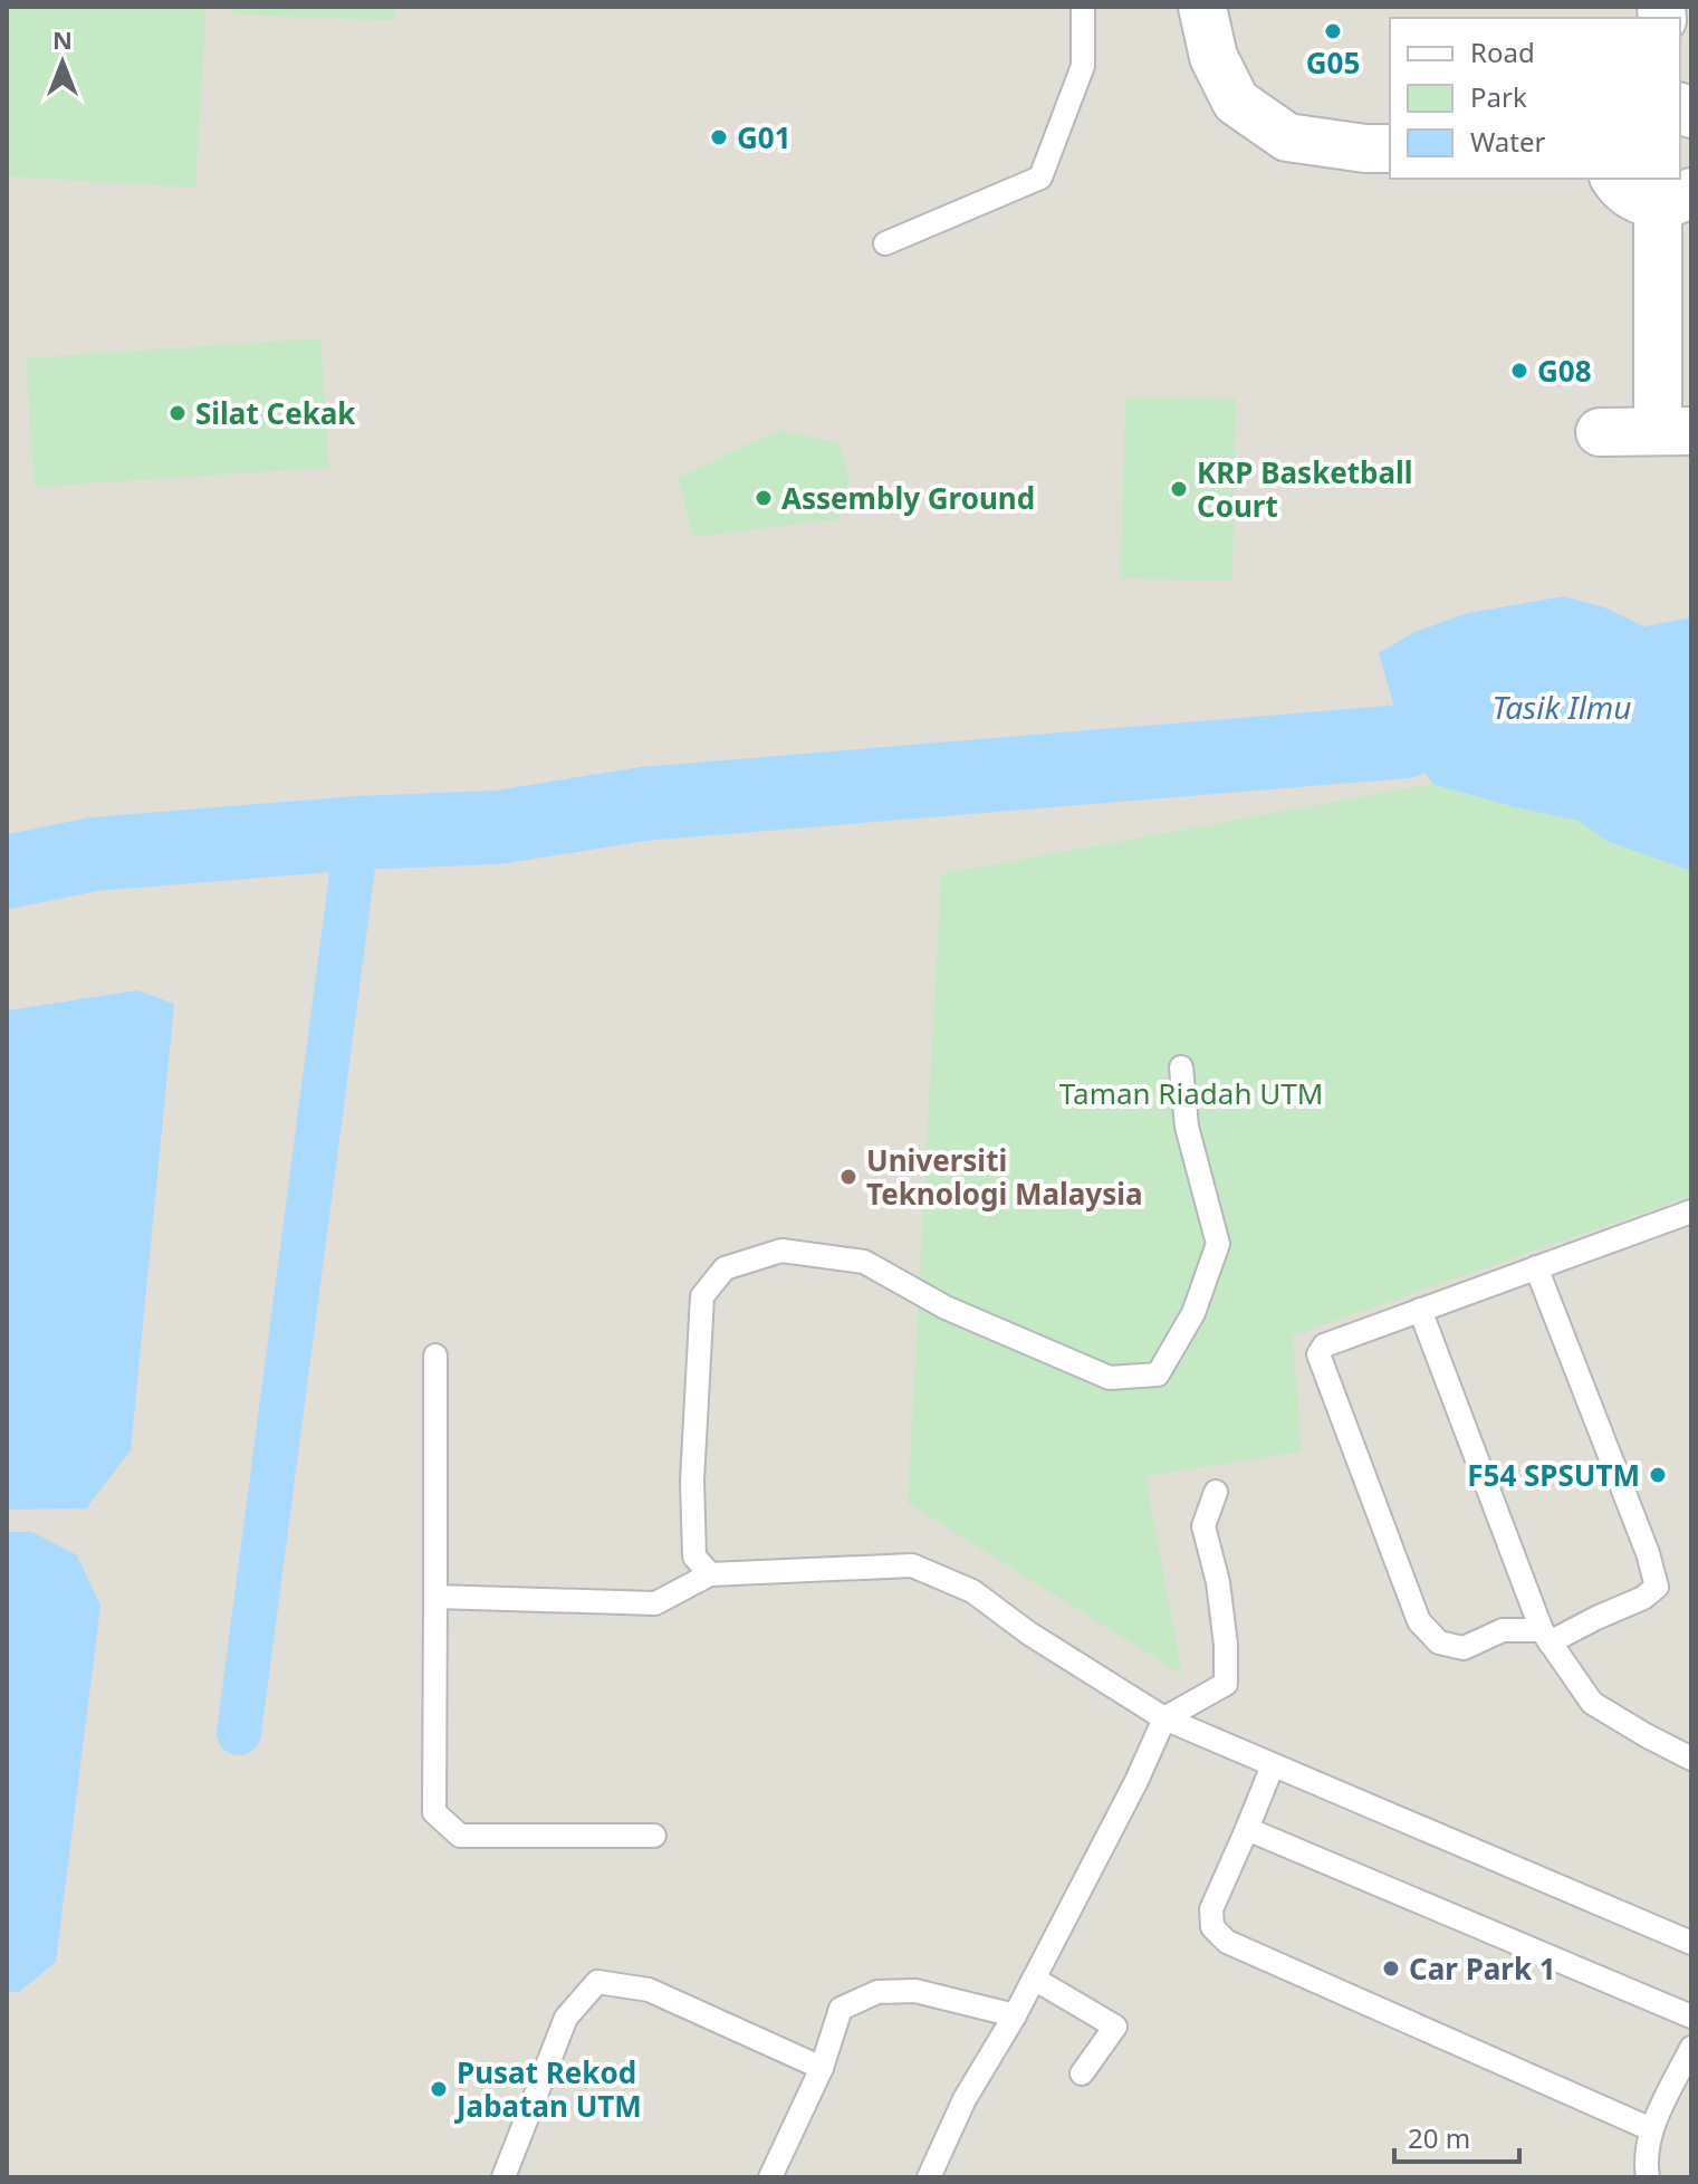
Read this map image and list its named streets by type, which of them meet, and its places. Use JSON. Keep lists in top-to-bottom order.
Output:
{
  "water": ["Tasik Ilmu"],
  "parks": ["Taman Riadah UTM"],
  "places": [
    "G05",
    "G01",
    "G08",
    "Silat Cekak",
    "KRP Basketball Court",
    "Assembly Ground",
    "Universiti Teknologi Malaysia",
    "F54 SPSUTM",
    "Car Park 1",
    "Pusat Rekod Jabatan UTM"
  ],
  "legend": ["Road", "Park", "Water"],
  "scale_bar": "20 m",
  "north": "top"
}
